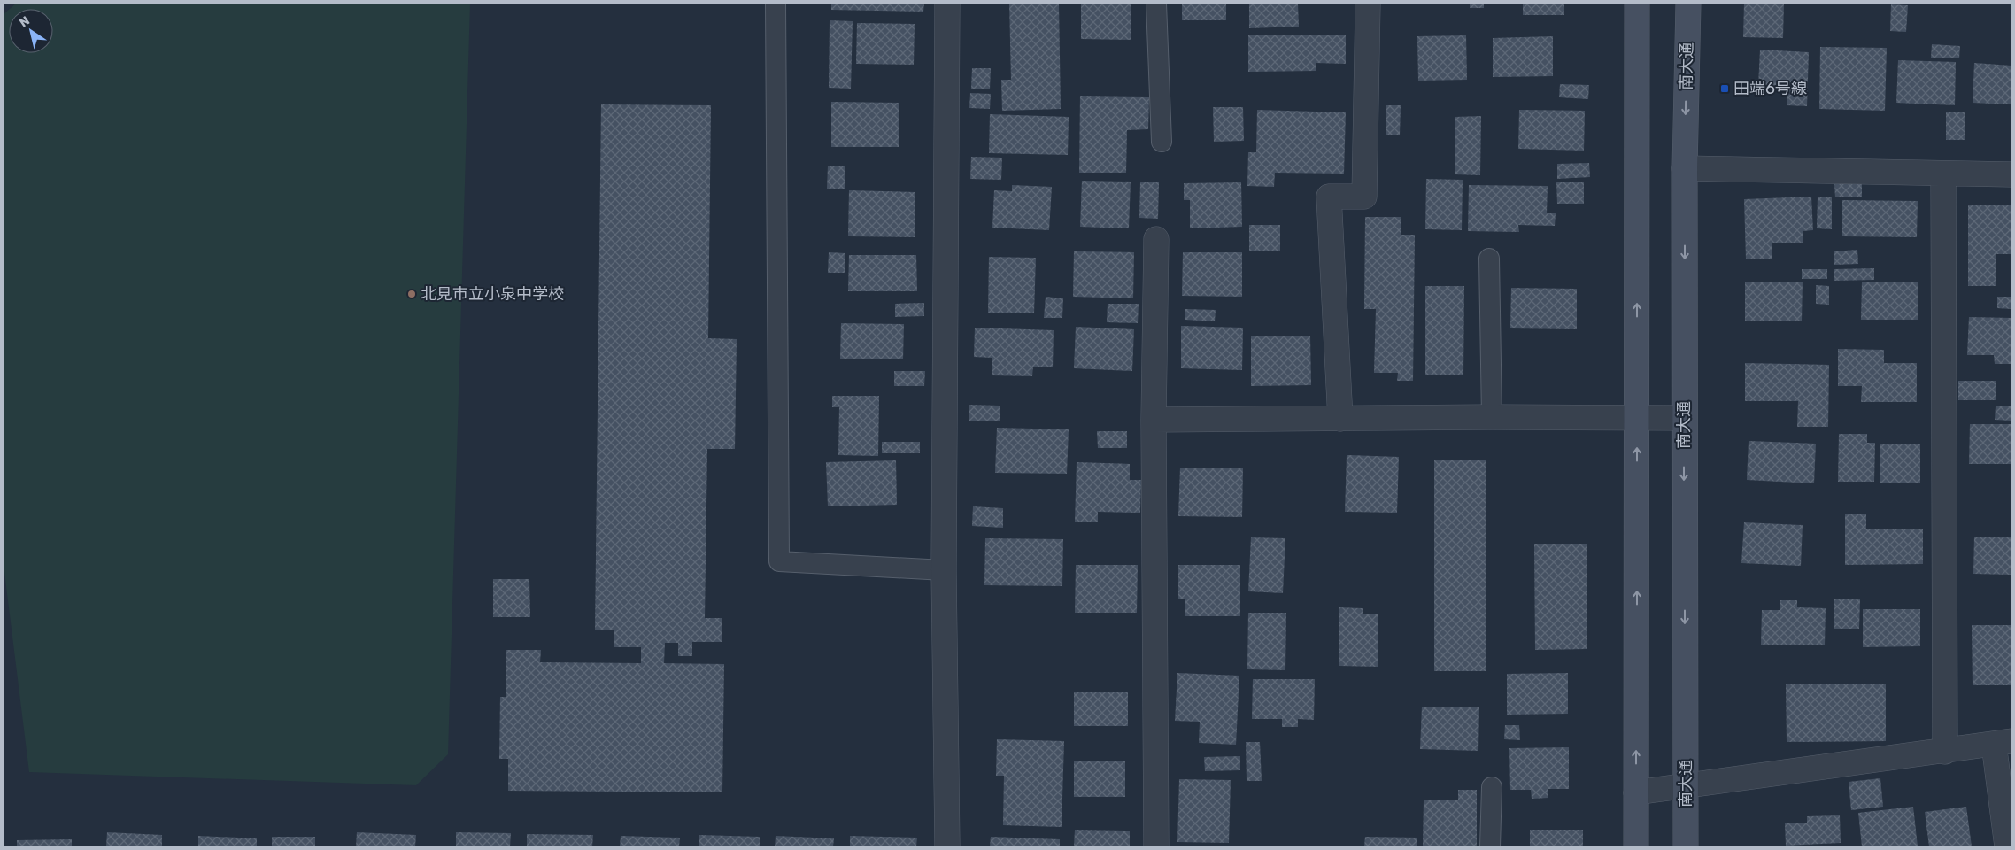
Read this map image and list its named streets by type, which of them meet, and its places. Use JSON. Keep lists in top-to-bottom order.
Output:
{
  "streets": {
    "street": ["南大通"]
  },
  "places": {
    "transit": ["田端6号線"],
    "other": ["北見市立小泉中学校"]
  },
  "north": "top left"
}
